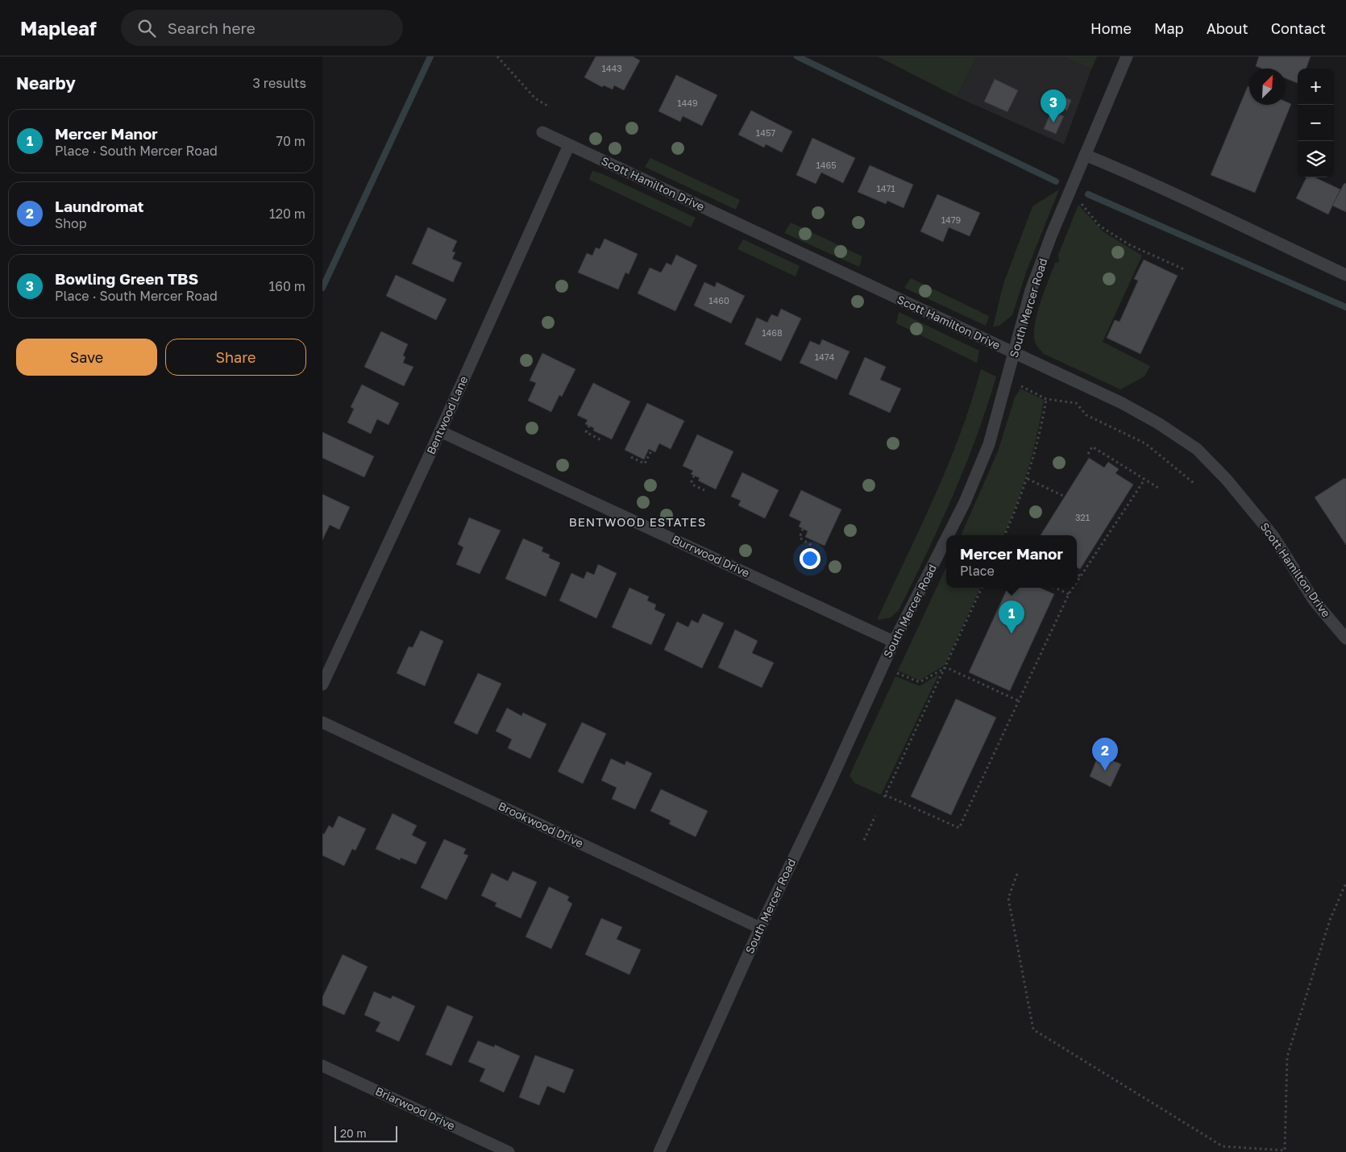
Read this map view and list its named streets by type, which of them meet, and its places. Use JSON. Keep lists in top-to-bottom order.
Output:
{
  "streets": {
    "street": [
      "Scott Hamilton Drive",
      "South Mercer Road",
      "Bentwood Lane",
      "Burrwood Drive",
      "Brookwood Drive",
      "Briarwood Drive"
    ]
  },
  "crossings": [
    ["Scott Hamilton Drive", "South Mercer Road"],
    ["Scott Hamilton Drive", "Bentwood Lane"],
    ["South Mercer Road", "Burrwood Drive"],
    ["South Mercer Road", "Brookwood Drive"],
    ["Bentwood Lane", "Burrwood Drive"]
  ],
  "districts": ["BENTWOOD ESTATES"],
  "house_numbers": [
    "1443",
    "1449",
    "1457",
    "1465",
    "1471",
    "1479",
    "1460",
    "1468",
    "1474",
    "321"
  ],
  "scale_bar": "20 m",
  "north": "top right",
  "page": {
    "header": "Mapleaf",
    "search": "Search here",
    "nav": [
      "Home",
      "Map",
      "About",
      "Contact"
    ],
    "heading": ["Nearby", "3 results"],
    "map_buttons": ["+", "−"],
    "pins": ["3", "1", "2"],
    "list": [
      {
        "mark": "1",
        "name": "Mercer Manor",
        "note": "Place · South Mercer Road",
        "value": "70 m"
      },
      {
        "mark": "2",
        "name": "Laundromat",
        "note": "Shop",
        "value": "120 m"
      },
      {
        "mark": "3",
        "name": "Bowling Green TBS",
        "note": "Place · South Mercer Road",
        "value": "160 m"
      }
    ],
    "buttons": ["Save", "Share"],
    "popup": ["Mercer Manor", "Place"],
    "scale": "20 m"
  }
}
